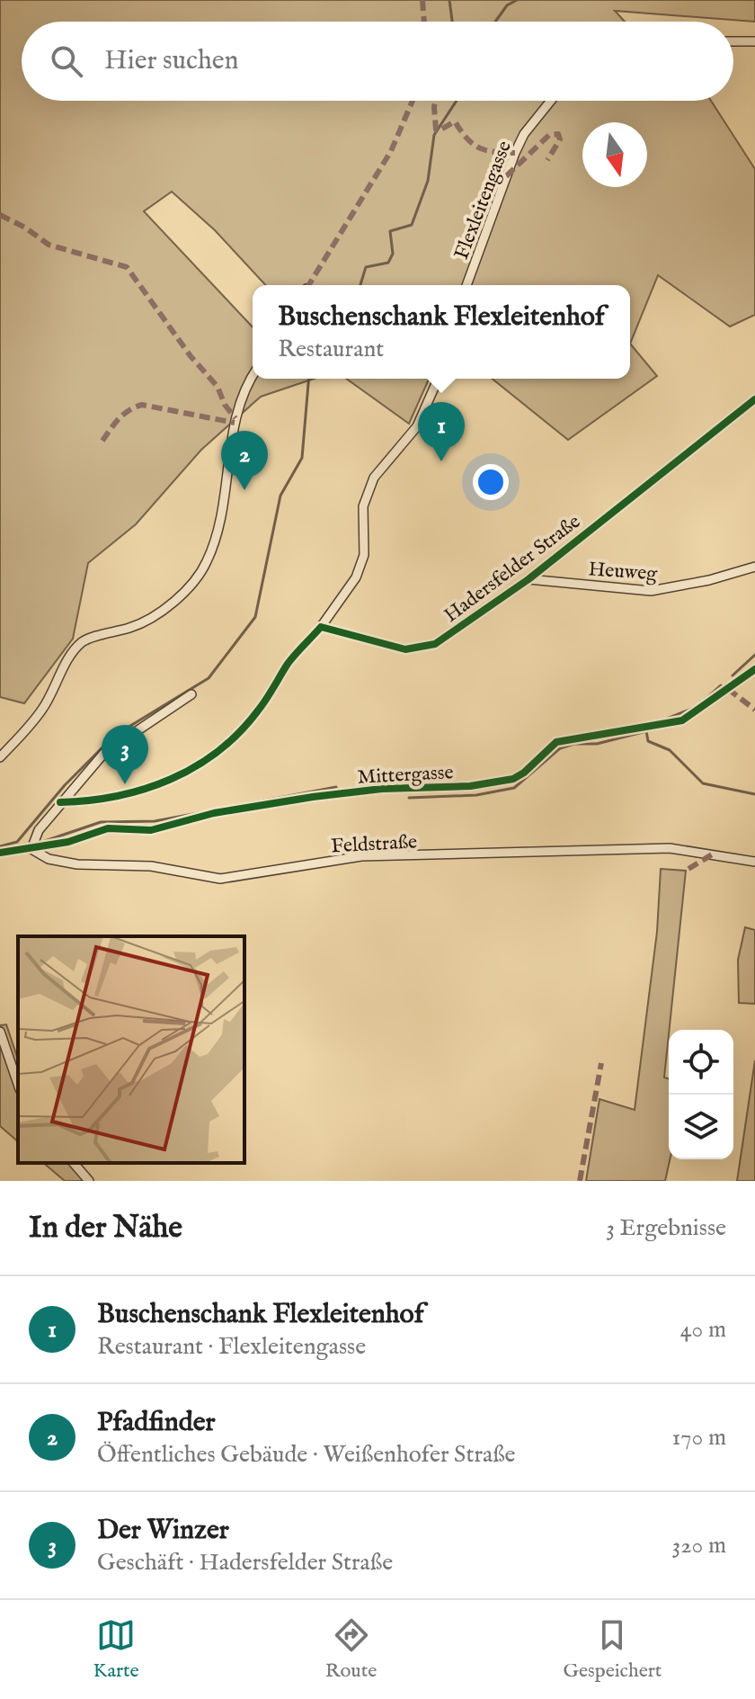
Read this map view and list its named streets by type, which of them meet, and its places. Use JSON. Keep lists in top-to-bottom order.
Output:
{
  "streets": {
    "street": [
      "Flexleitengasse",
      "Hadersfelder Straße",
      "Heuweg",
      "Mittergasse",
      "Feldstraße"
    ]
  },
  "crossings": [
    ["Hadersfelder Straße", "Heuweg"],
    ["Mittergasse", "Feldstraße"]
  ],
  "north": "bottom",
  "page": {
    "search": "Hier suchen",
    "popup": ["Buschenschank Flexleitenhof", "Restaurant"],
    "pins": ["1", "2", "3"],
    "heading": ["In der Nähe", "3 Ergebnisse"],
    "list": [
      {
        "mark": "1",
        "name": "Buschenschank Flexleitenhof",
        "note": "Restaurant · Flexleitengasse",
        "value": "40 m"
      },
      {
        "mark": "2",
        "name": "Pfadfinder",
        "note": "Öffentliches Gebäude · Weißenhofer Straße",
        "value": "170 m"
      },
      {
        "mark": "3",
        "name": "Der Winzer",
        "note": "Geschäft · Hadersfelder Straße",
        "value": "320 m"
      }
    ],
    "nav": ["Karte", "Route", "Gespeichert"]
  }
}
